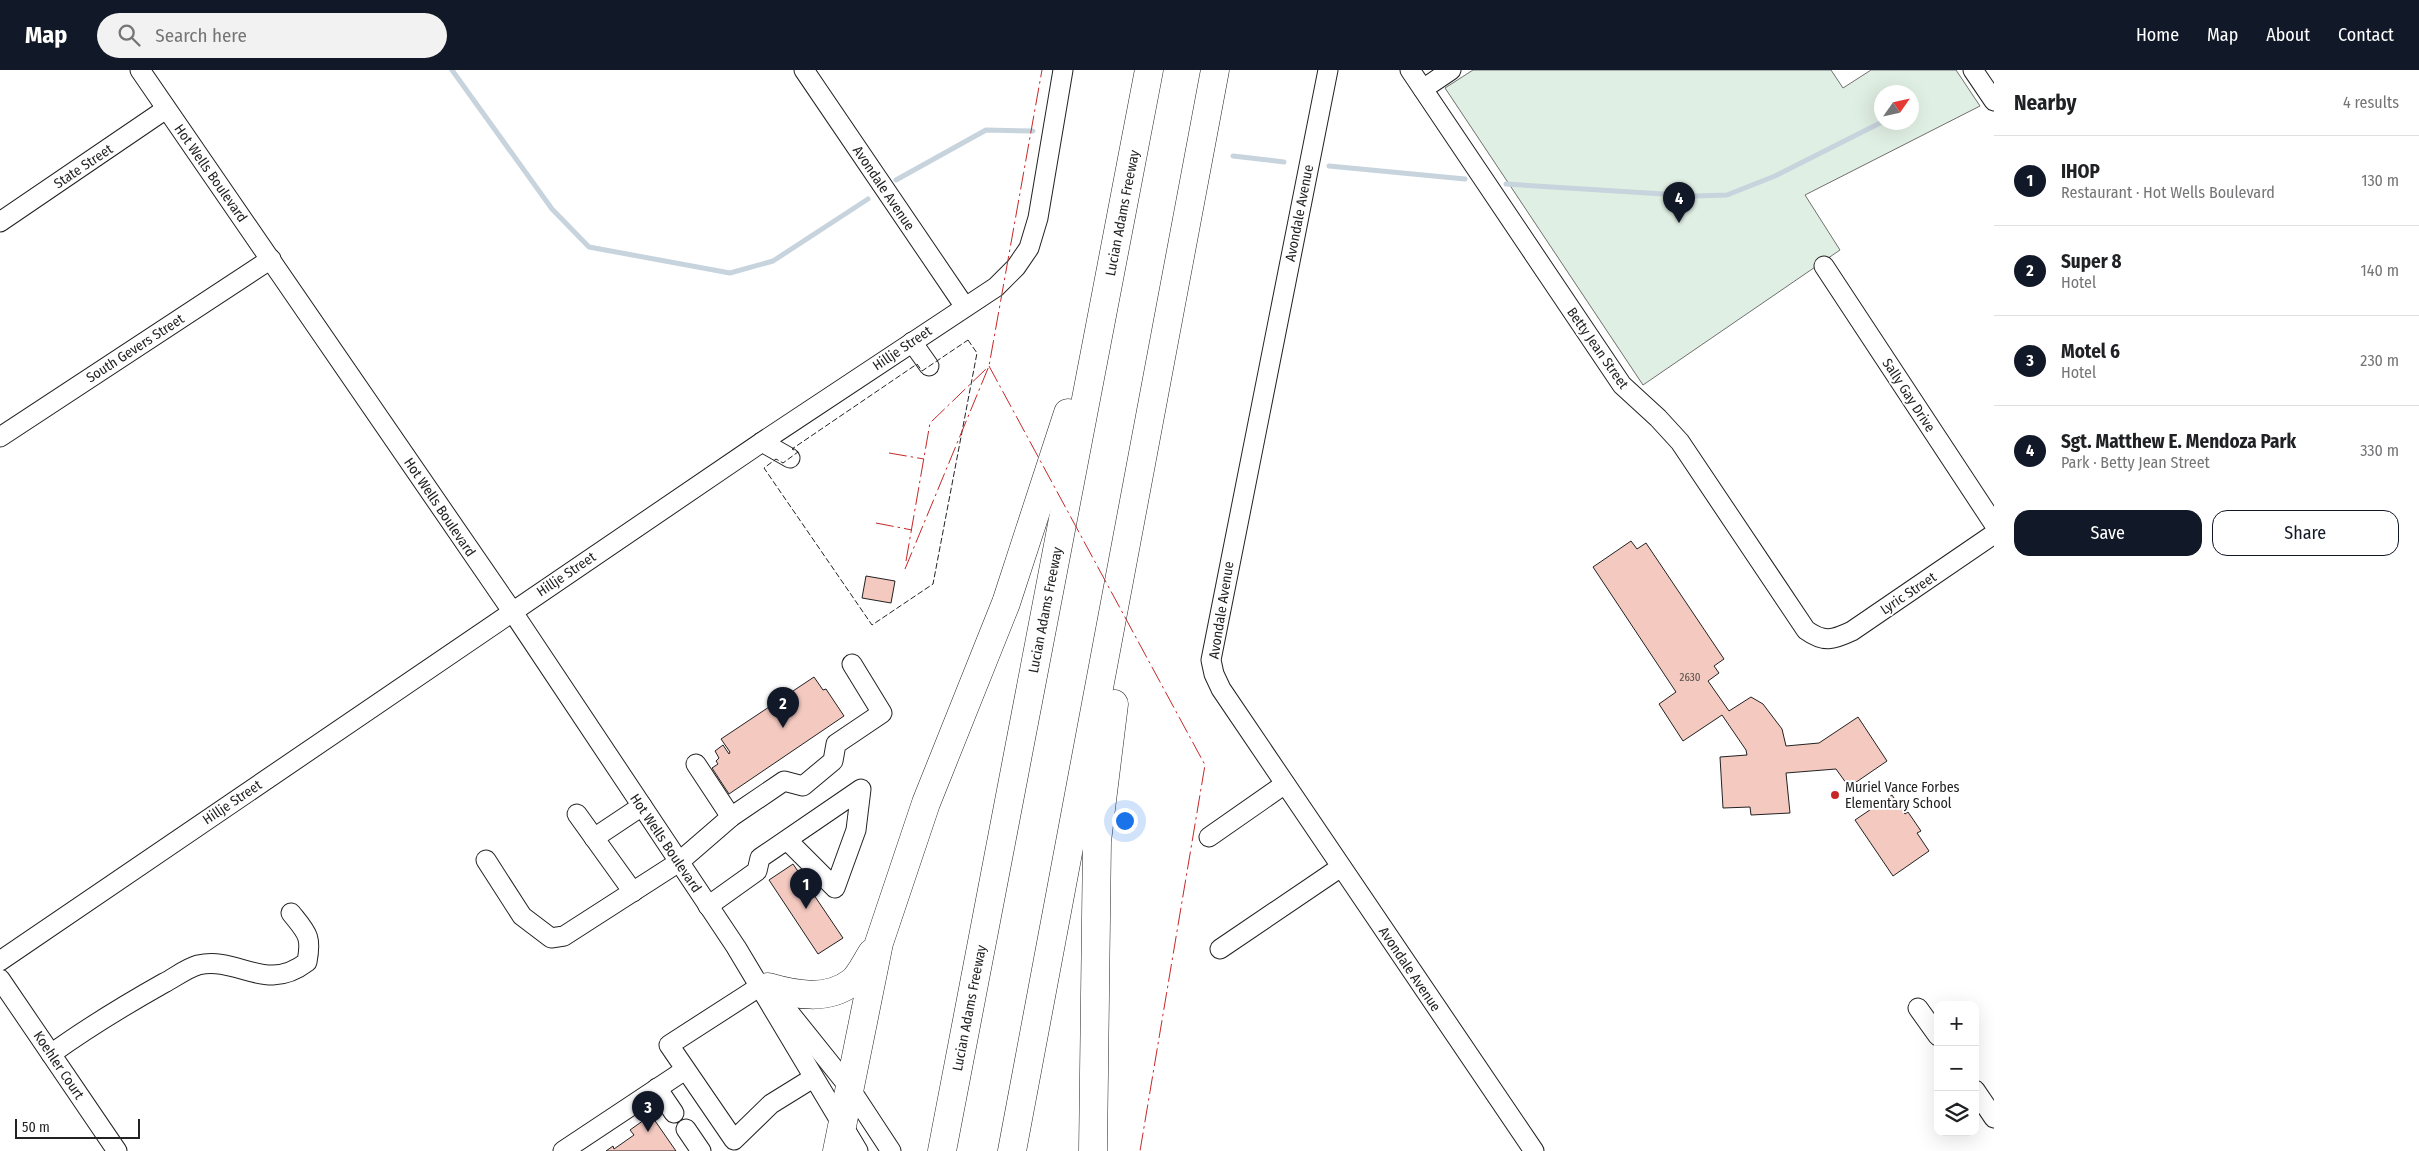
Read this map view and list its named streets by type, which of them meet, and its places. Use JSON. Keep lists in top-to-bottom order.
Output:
{
  "streets": {
    "highway": ["Lucian Adams Freeway"],
    "street": [
      "State Street",
      "Hot Wells Boulevard",
      "Avondale Avenue",
      "South Gevers Street",
      "Hillje Street",
      "Betty Jean Street",
      "Sally Gay Drive",
      "Lyric Street",
      "Koehler Court"
    ]
  },
  "crossings": [
    ["State Street", "Hot Wells Boulevard"],
    ["Hot Wells Boulevard", "South Gevers Street"],
    ["Hot Wells Boulevard", "Hillje Street"],
    ["Avondale Avenue", "Hillje Street"],
    ["Betty Jean Street", "Lyric Street"]
  ],
  "places": ["Muriel Vance Forbes Elementary School"],
  "house_numbers": ["2630"],
  "scale_bar": "50 m",
  "north": "top right",
  "page": {
    "header": "Map",
    "search": "Search here",
    "nav": [
      "Home",
      "Map",
      "About",
      "Contact"
    ],
    "heading": ["Nearby", "4 results"],
    "list": [
      {
        "mark": "1",
        "name": "IHOP",
        "note": "Restaurant · Hot Wells Boulevard",
        "value": "130 m"
      },
      {
        "mark": "2",
        "name": "Super 8",
        "note": "Hotel",
        "value": "140 m"
      },
      {
        "mark": "3",
        "name": "Motel 6",
        "note": "Hotel",
        "value": "230 m"
      },
      {
        "mark": "4",
        "name": "Sgt. Matthew E. Mendoza Park",
        "note": "Park · Betty Jean Street",
        "value": "330 m"
      }
    ],
    "pins": [
      "4",
      "2",
      "1",
      "3"
    ],
    "buttons": ["Save", "Share"],
    "map_buttons": ["+", "−"],
    "scale": "50 m"
  }
}
